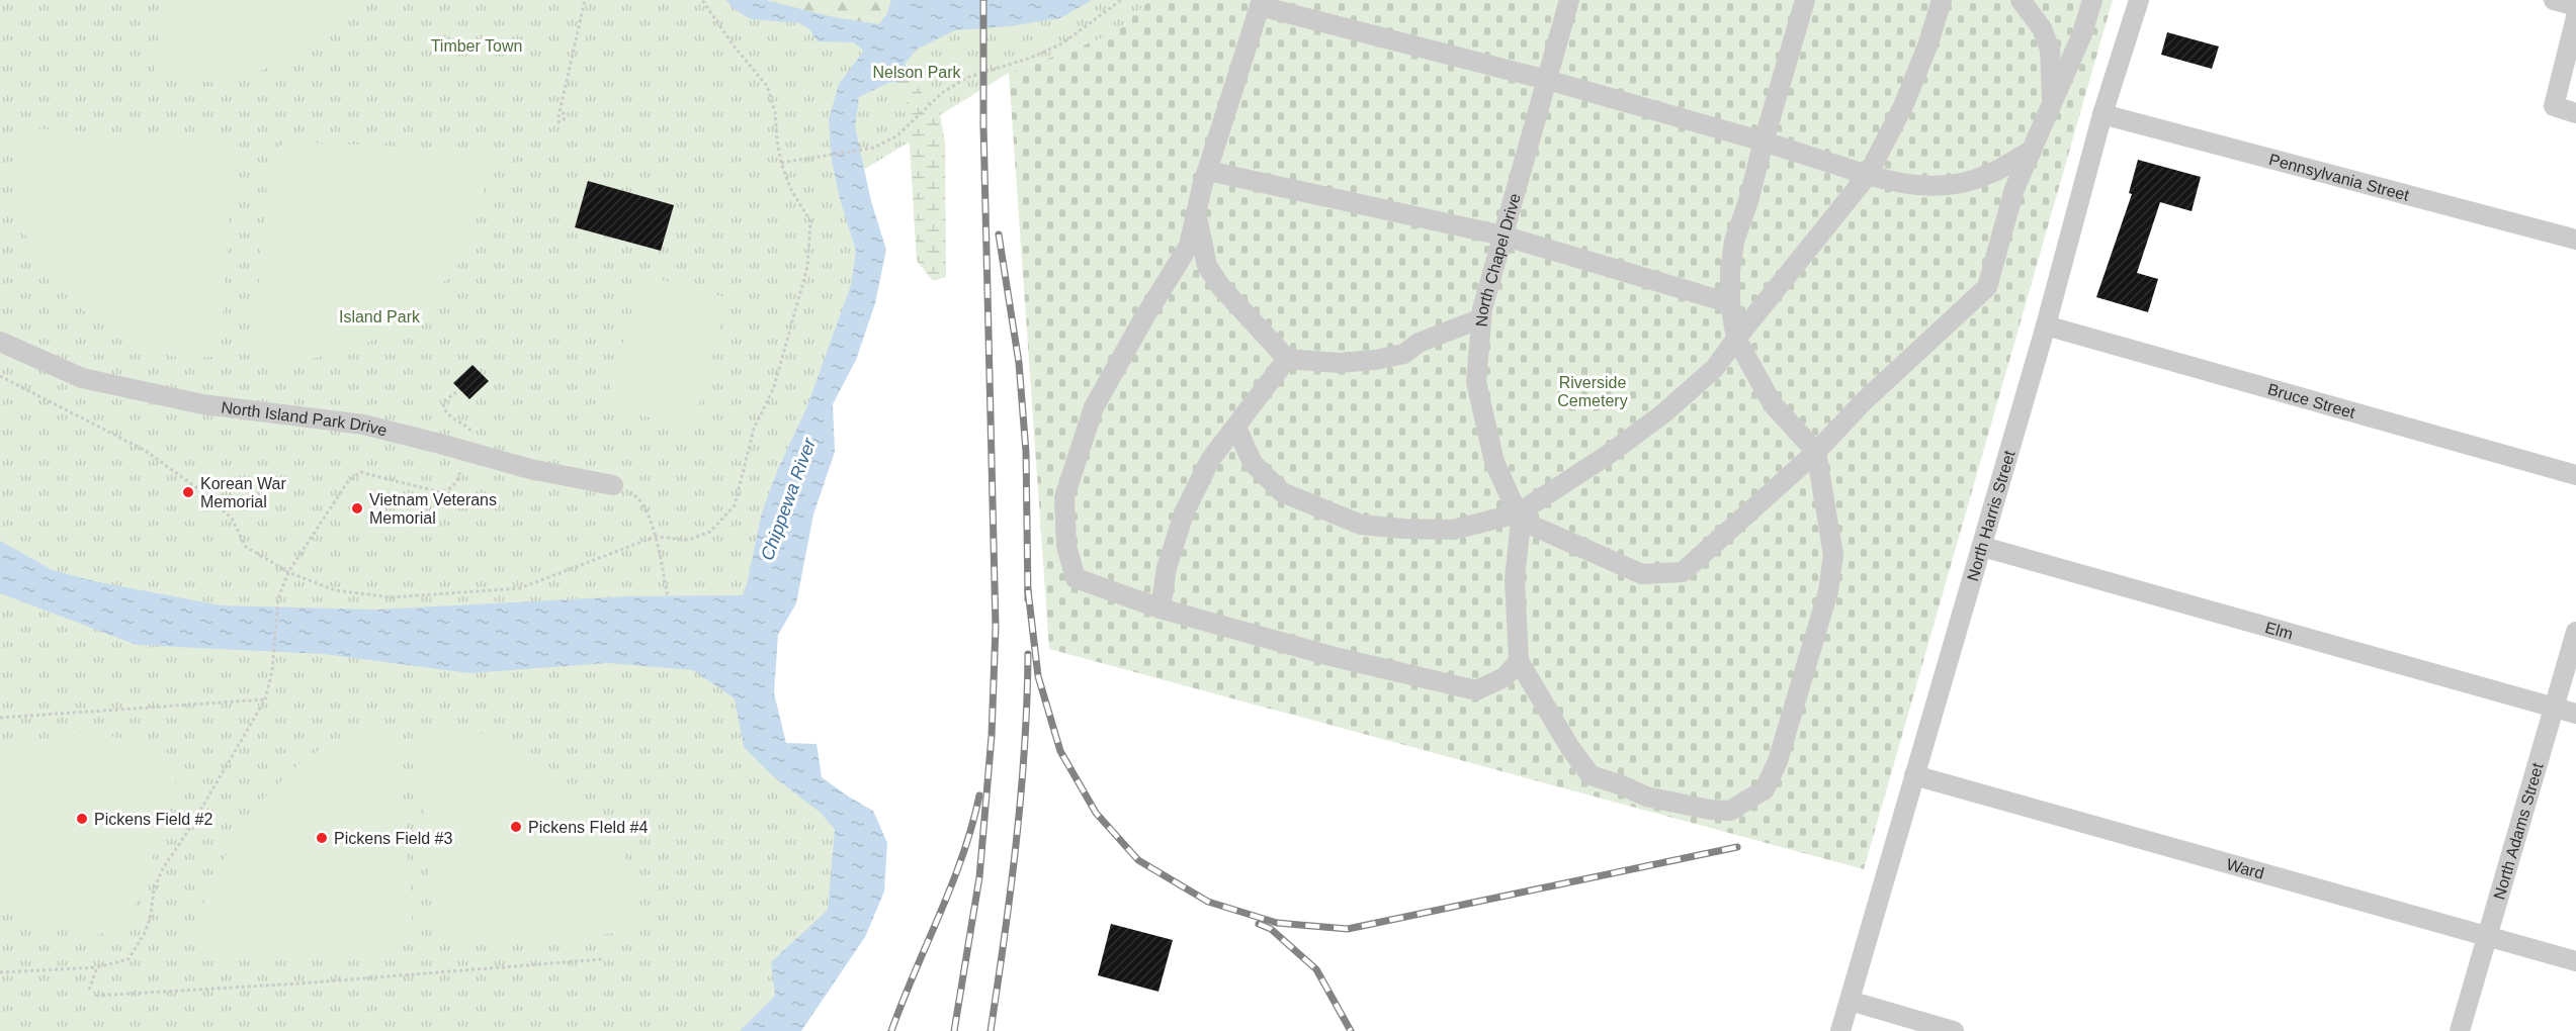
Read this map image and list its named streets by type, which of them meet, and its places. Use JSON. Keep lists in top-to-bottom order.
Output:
{
  "streets": {
    "street": [
      "Pennsylvania Street",
      "North Chapel Drive",
      "Bruce Street",
      "North Island Park Drive",
      "North Harris Street",
      "Elm",
      "North Adams Street",
      "Ward"
    ]
  },
  "crossings": [
    ["Pennsylvania Street", "North Harris Street"],
    ["Bruce Street", "North Harris Street"],
    ["North Harris Street", "Elm"],
    ["North Harris Street", "Ward"],
    ["Elm", "North Adams Street"],
    ["North Adams Street", "Ward"]
  ],
  "water": ["Chippewa River"],
  "parks": [
    "Timber Town",
    "Nelson Park",
    "Island Park",
    "Riverside Cemetery"
  ],
  "places": [
    "Korean War Memorial",
    "Vietnam Veterans Memorial",
    "Pickens Field #2",
    "Pickens FIeld #4",
    "Pickens Field #3"
  ]
}
